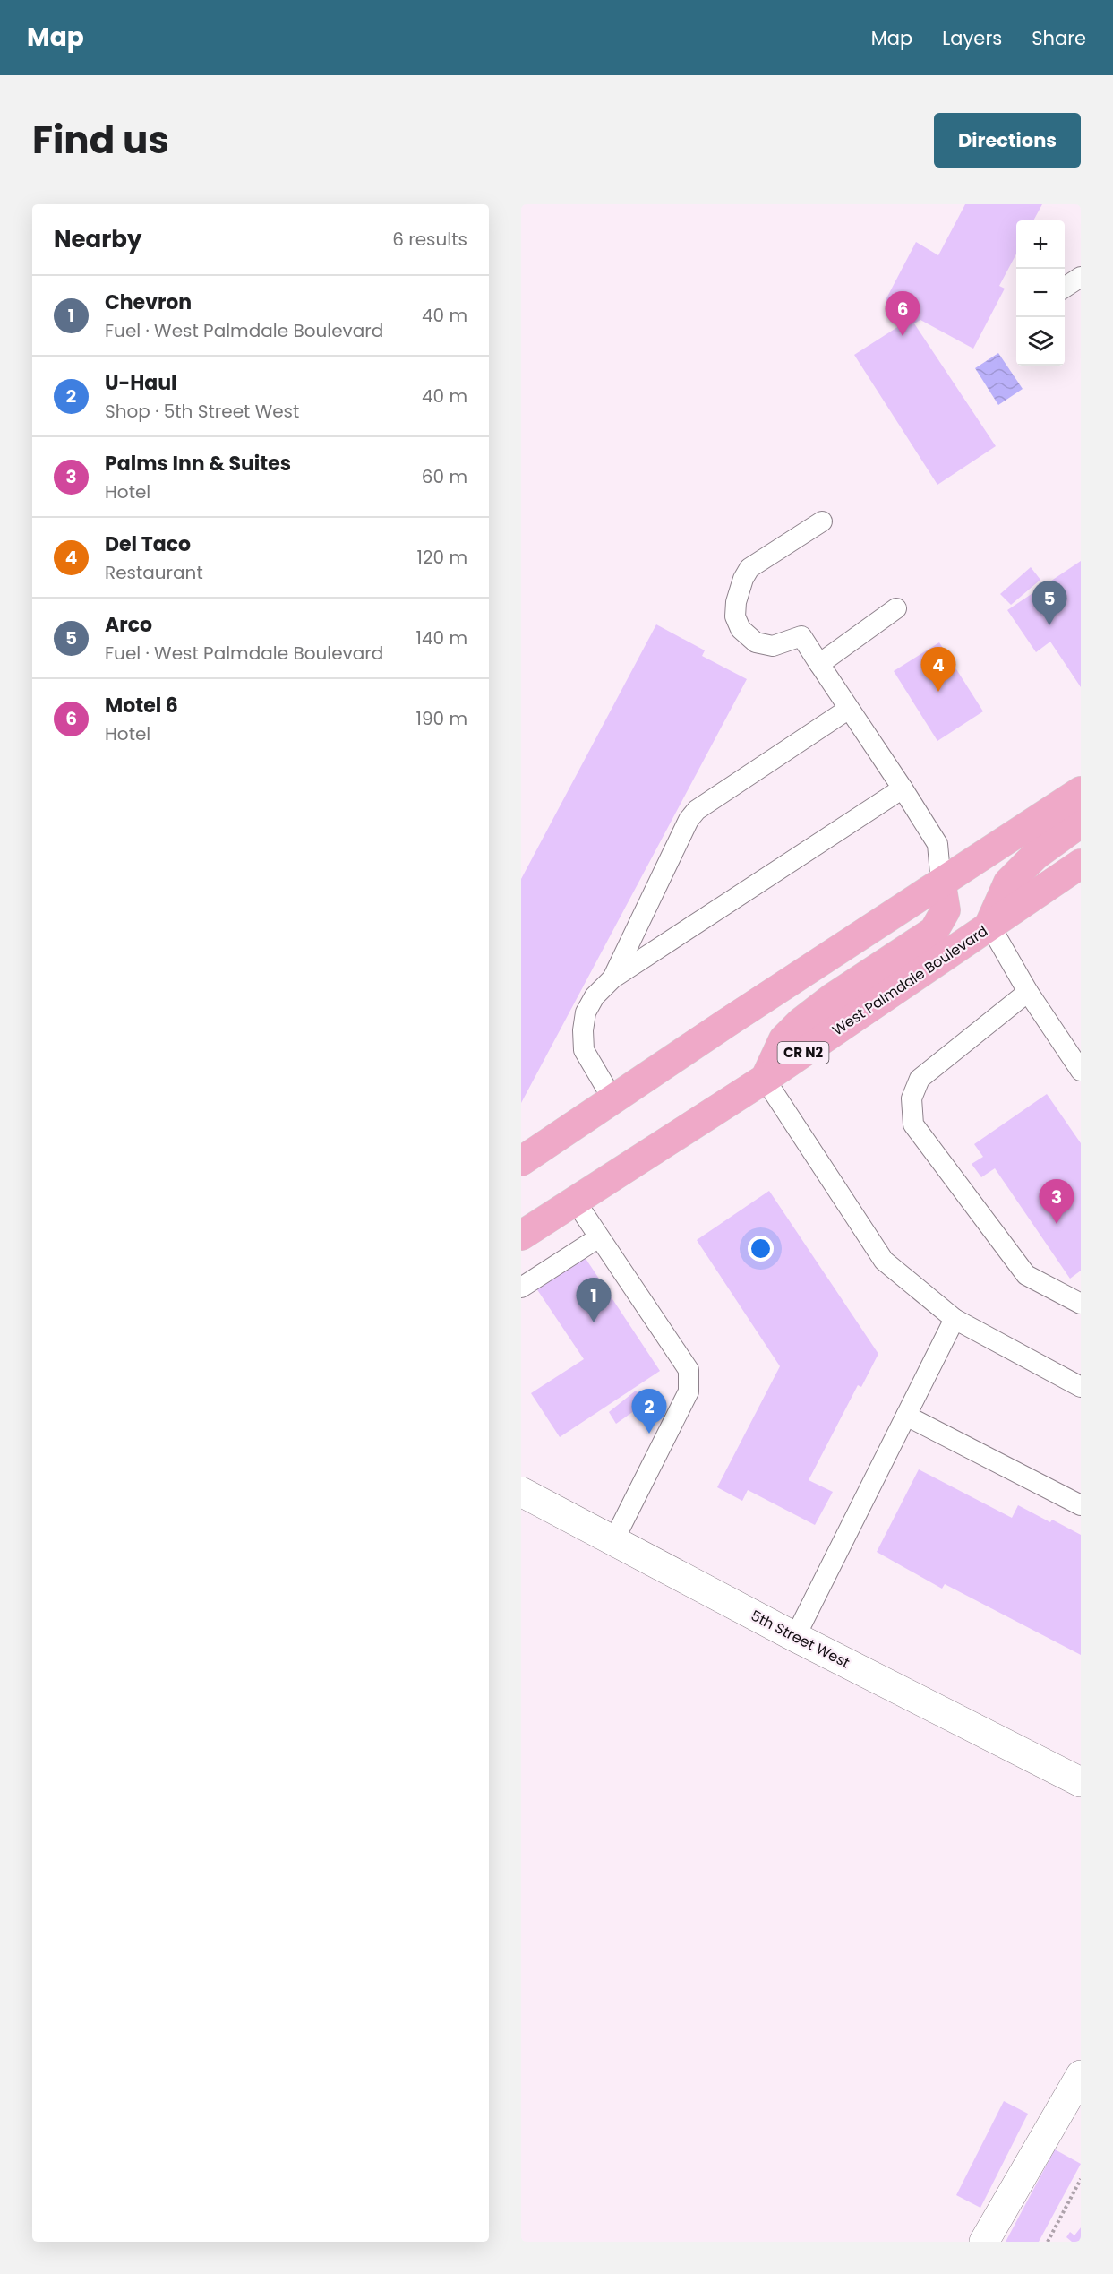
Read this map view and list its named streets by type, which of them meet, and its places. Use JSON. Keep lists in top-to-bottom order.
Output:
{
  "streets": {
    "main road": ["West Palmdale Boulevard", "CR N2"],
    "street": ["5th Street West"]
  },
  "page": {
    "header": "Map",
    "nav": ["Map", "Layers", "Share"],
    "title": "Find us",
    "buttons": "Directions",
    "heading": ["Nearby", "6 results"],
    "map_buttons": ["+", "−"],
    "list": [
      {
        "mark": "1",
        "name": "Chevron",
        "note": "Fuel · West Palmdale Boulevard",
        "value": "40 m"
      },
      {
        "mark": "2",
        "name": "U-Haul",
        "note": "Shop · 5th Street West",
        "value": "40 m"
      },
      {
        "mark": "3",
        "name": "Palms Inn & Suites",
        "note": "Hotel",
        "value": "60 m"
      },
      {
        "mark": "4",
        "name": "Del Taco",
        "note": "Restaurant",
        "value": "120 m"
      },
      {
        "mark": "5",
        "name": "Arco",
        "note": "Fuel · West Palmdale Boulevard",
        "value": "140 m"
      },
      {
        "mark": "6",
        "name": "Motel 6",
        "note": "Hotel",
        "value": "190 m"
      }
    ],
    "pins": [
      "6",
      "5",
      "4",
      "3",
      "1",
      "2"
    ]
  }
}
